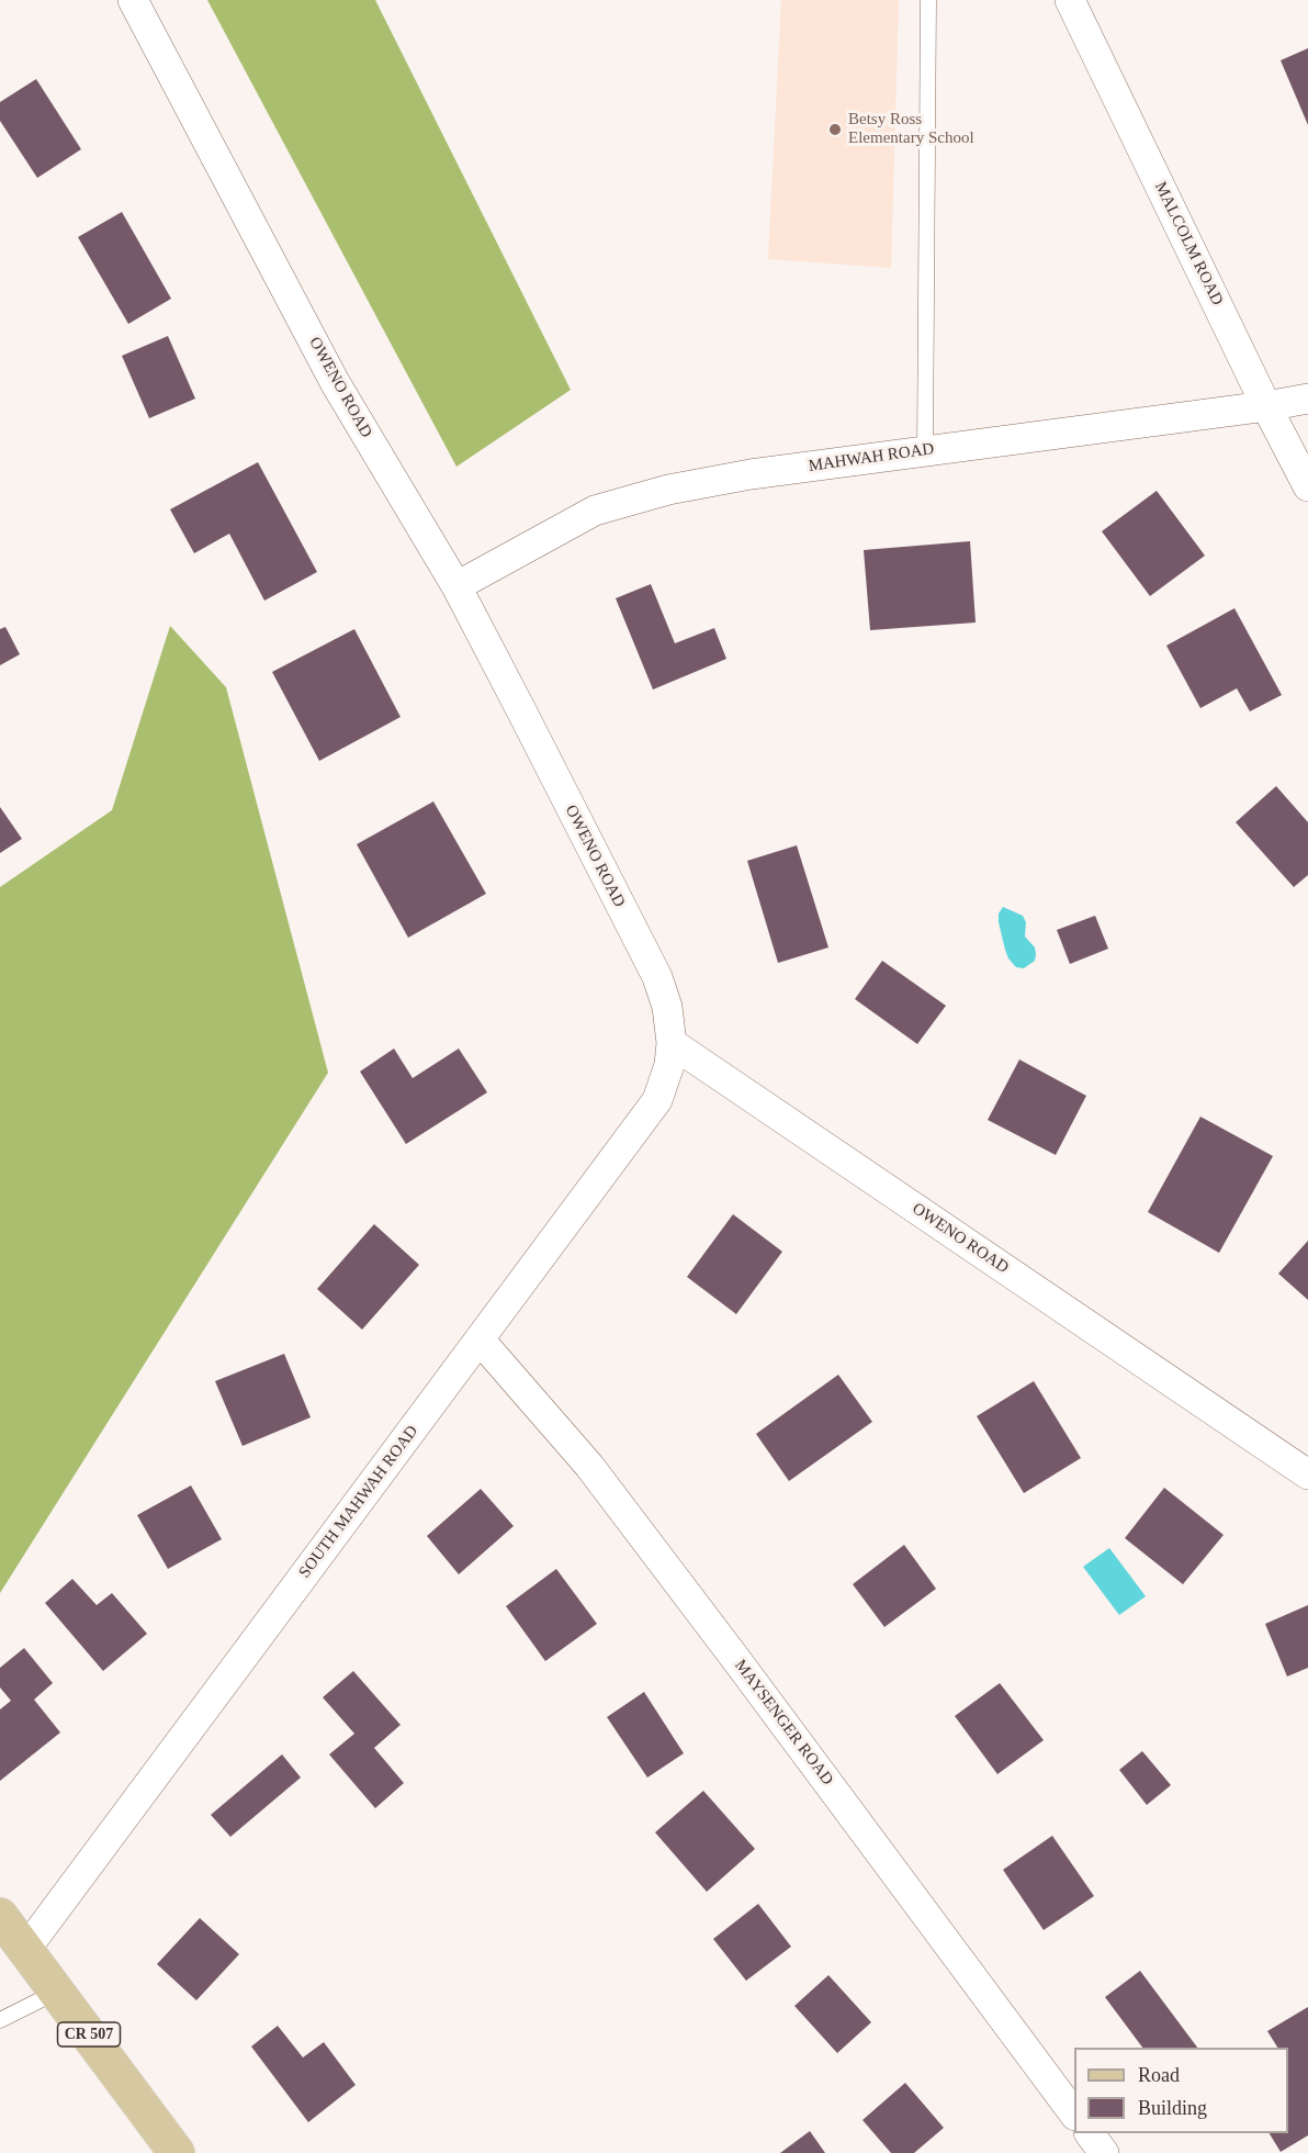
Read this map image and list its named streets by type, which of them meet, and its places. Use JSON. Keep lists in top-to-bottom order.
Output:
{
  "streets": {
    "main road": ["CR 507"],
    "street": [
      "MALCOLM ROAD",
      "OWENO ROAD",
      "MAHWAH ROAD",
      "SOUTH MAHWAH ROAD",
      "MAYSENGER ROAD"
    ]
  },
  "crossings": [
    ["MALCOLM ROAD", "MAHWAH ROAD"],
    ["OWENO ROAD", "MAHWAH ROAD"],
    ["OWENO ROAD", "SOUTH MAHWAH ROAD"],
    ["SOUTH MAHWAH ROAD", "MAYSENGER ROAD"],
    ["SOUTH MAHWAH ROAD", "CR 507"]
  ],
  "places": ["Betsy Ross Elementary School"],
  "legend": ["Road", "Building"]
}
